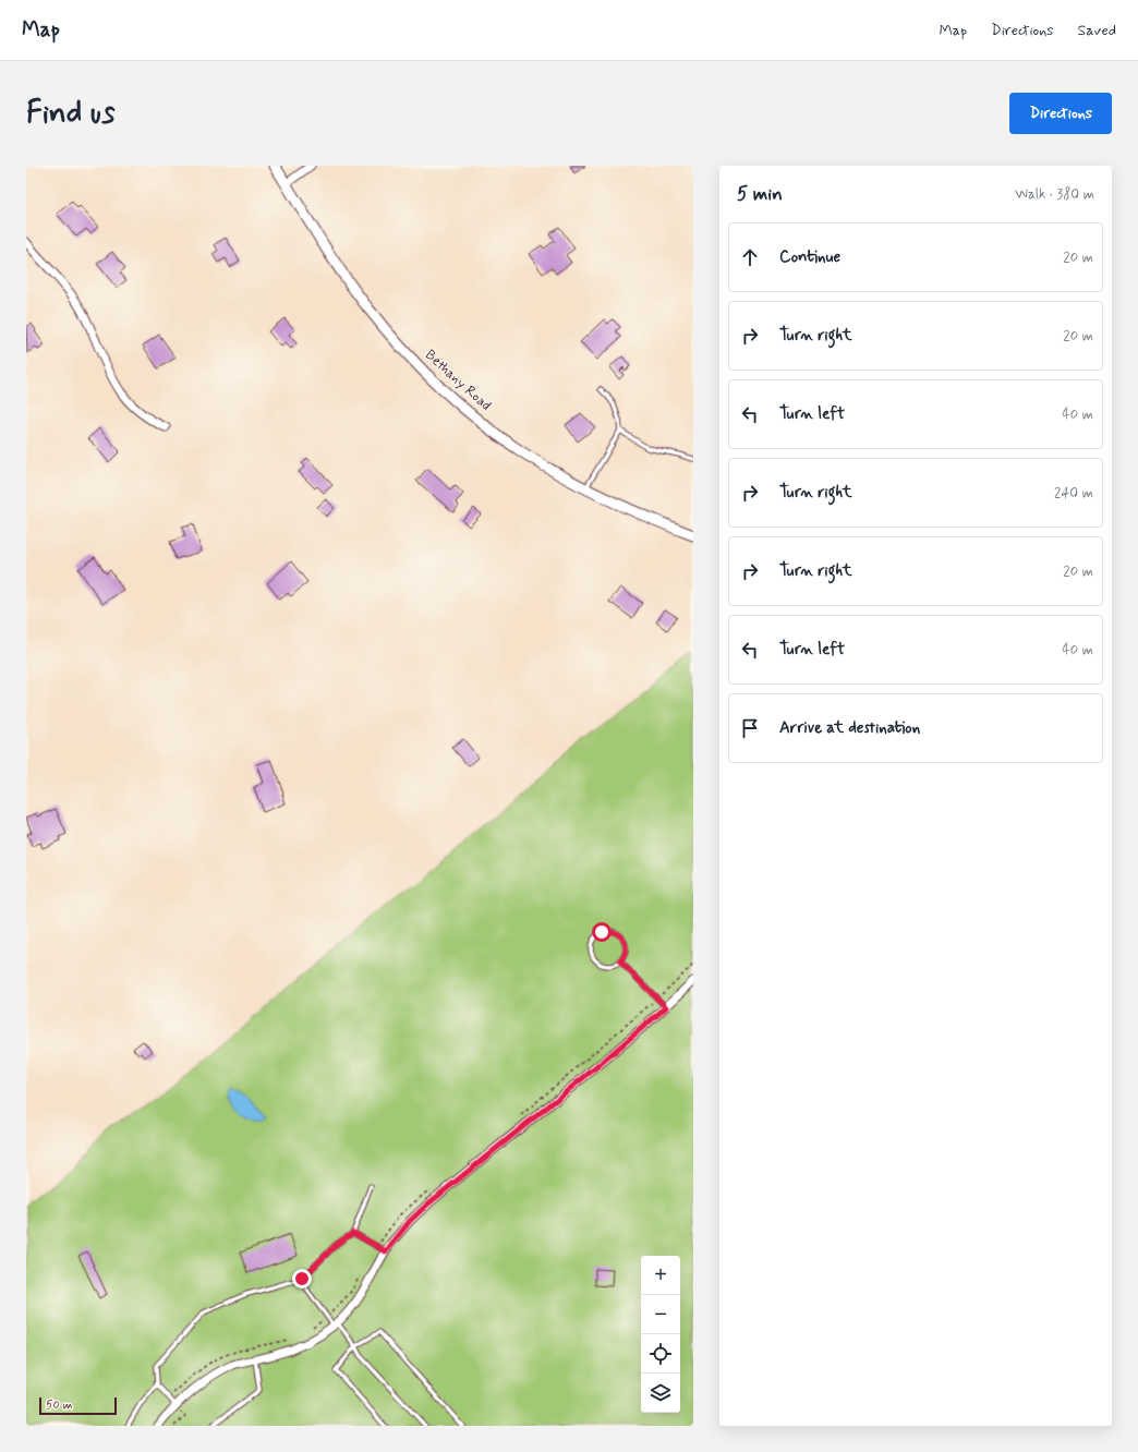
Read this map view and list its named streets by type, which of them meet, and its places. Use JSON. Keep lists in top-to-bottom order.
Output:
{
  "streets": {
    "street": ["Bethany Road"]
  },
  "scale_bar": "50 m",
  "page": {
    "header": "Map",
    "nav": ["Map", "Directions", "Saved"],
    "buttons": "Directions",
    "title": "Find us",
    "heading": ["5 min", "Walk · 380 m"],
    "list": [
      ["Continue", "20 m"],
      ["Turn right", "20 m"],
      ["Turn left", "40 m"],
      ["Turn right", "240 m"],
      ["Turn right", "20 m"],
      ["Turn left", "40 m"],
      "Arrive at destination"
    ],
    "map_buttons": ["+", "−"],
    "scale": "50 m"
  }
}
